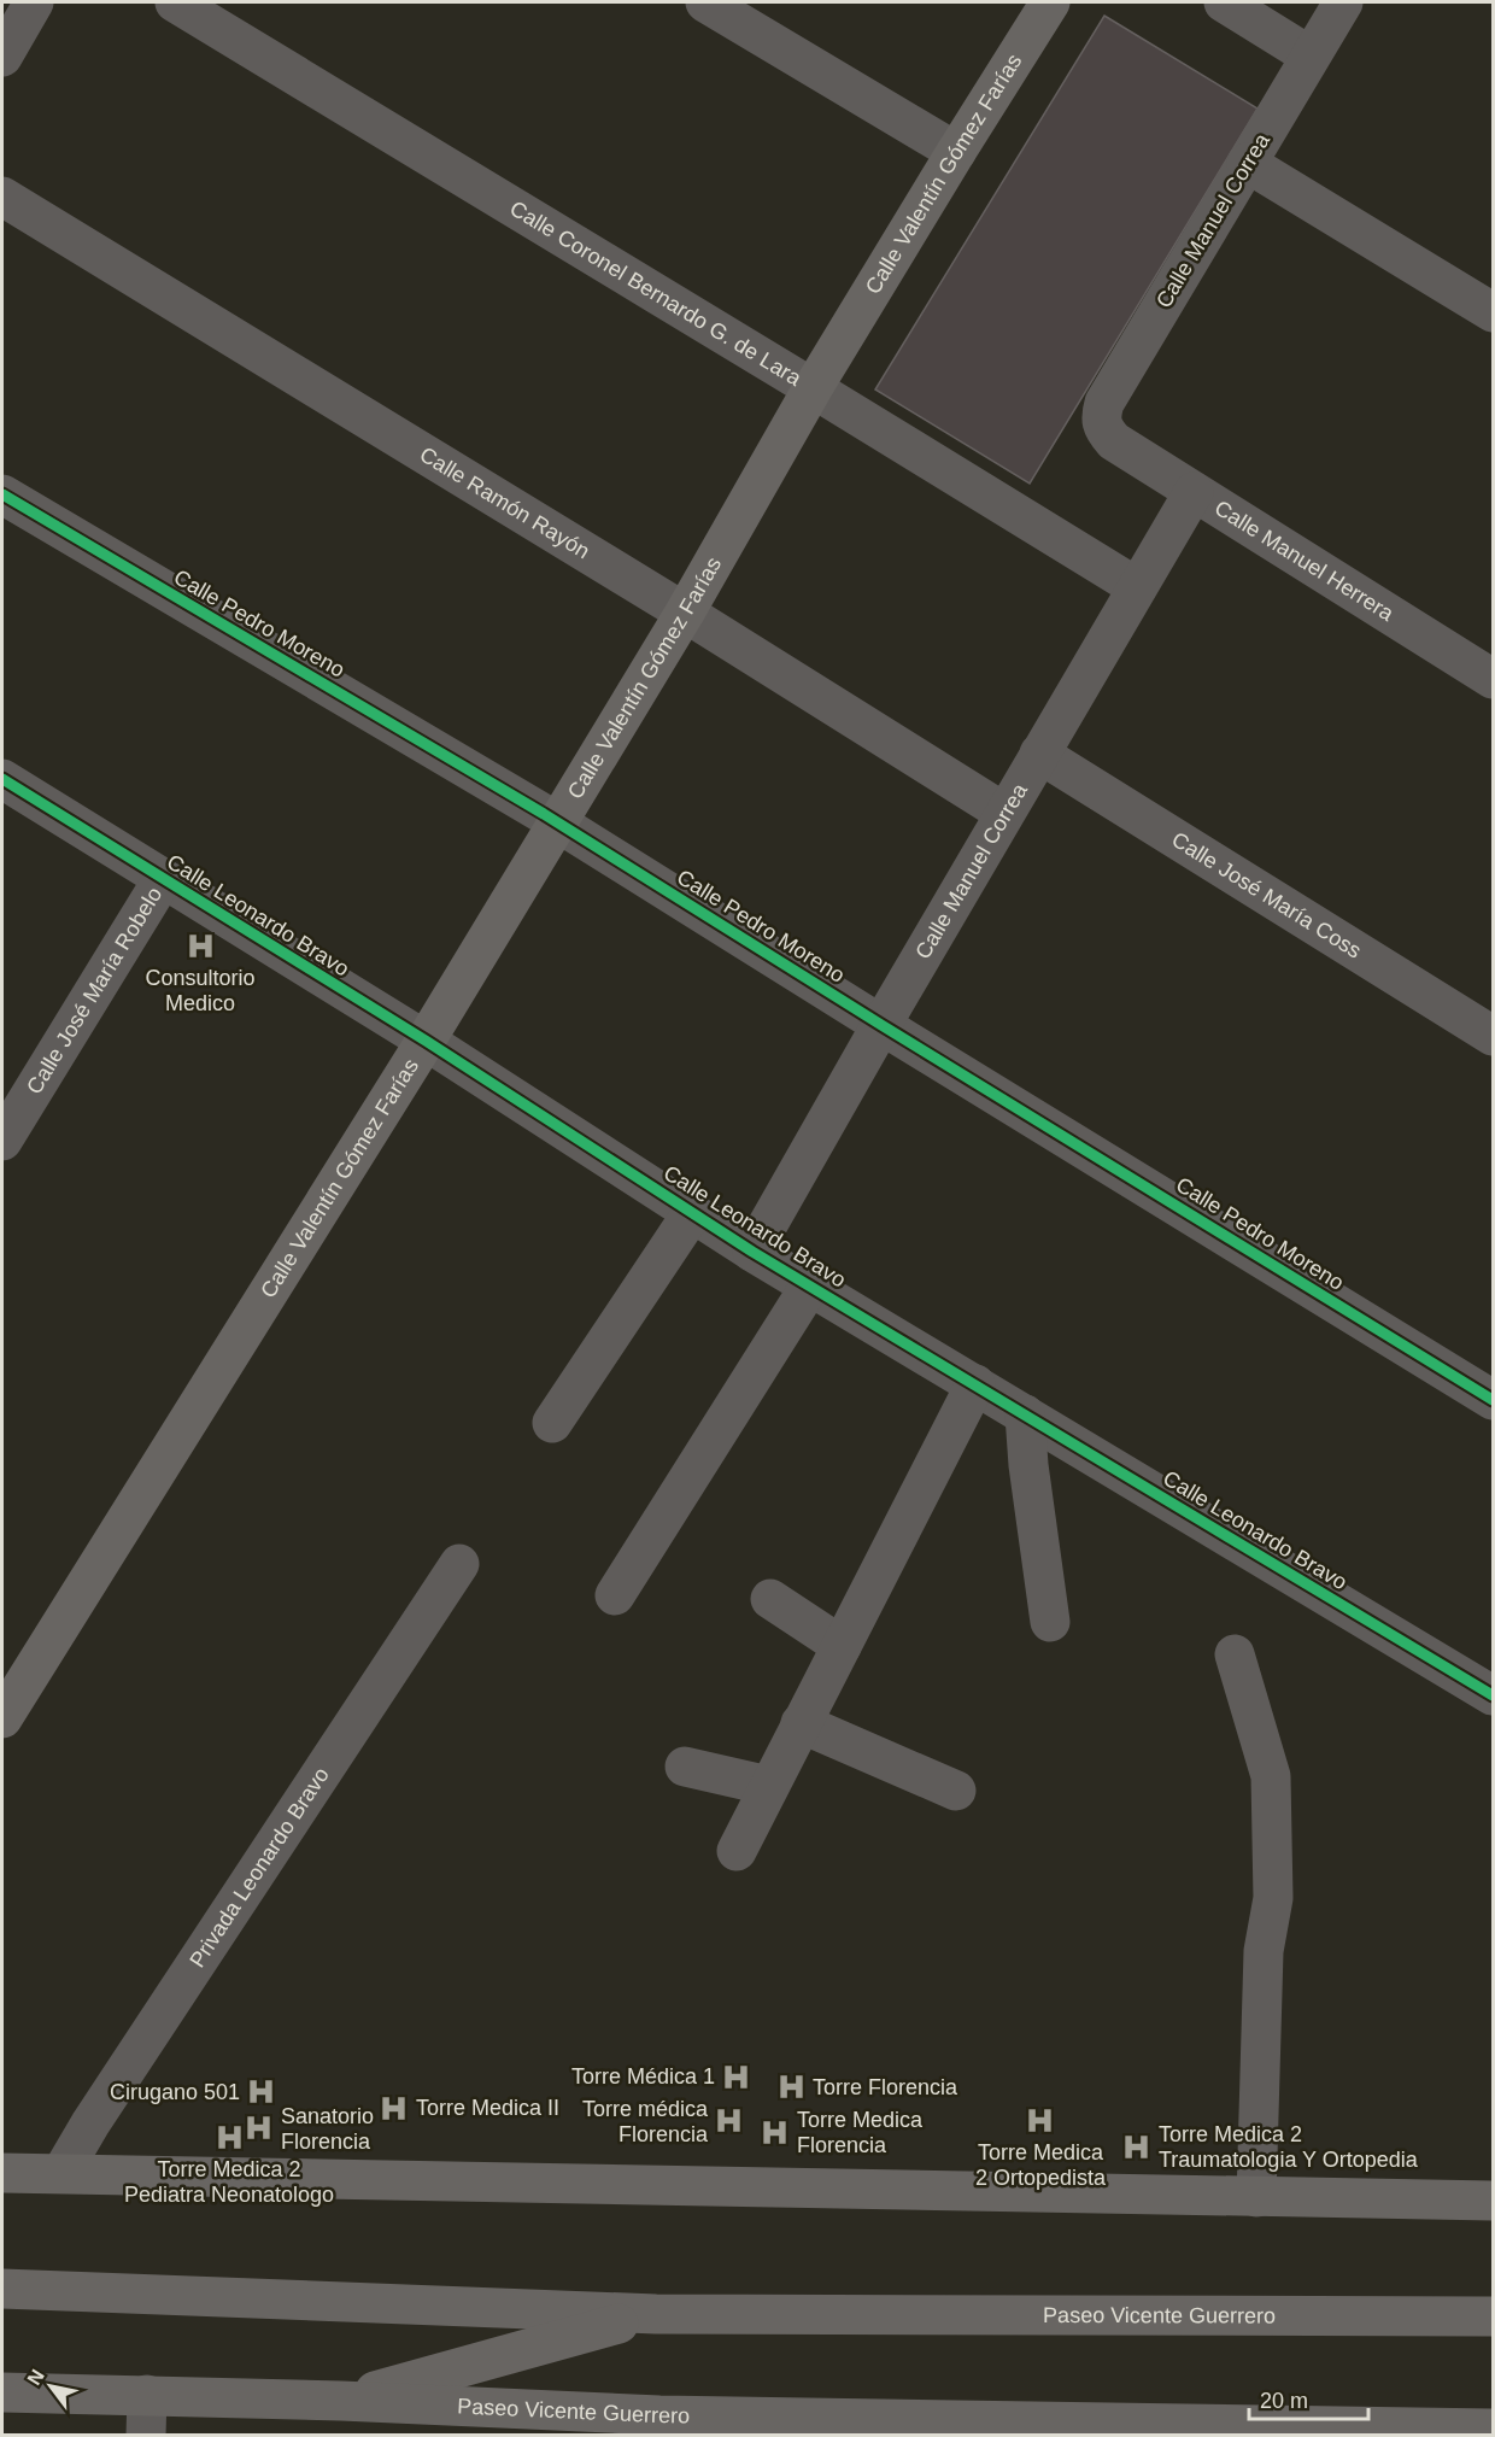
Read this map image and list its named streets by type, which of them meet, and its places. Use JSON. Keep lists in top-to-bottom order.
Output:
{
  "streets": {
    "main road": ["Calle Valentín Gómez Farías", "Paseo Vicente Guerrero"],
    "street": [
      "Calle Manuel Correa",
      "Calle Coronel Bernardo G. de Lara",
      "Calle Ramón Rayón",
      "Calle Manuel Herrera",
      "Calle Pedro Moreno",
      "Calle José María Coss",
      "Calle Leonardo Bravo",
      "Calle José María Robelo",
      "Privada Leonardo Bravo"
    ]
  },
  "crossings": [
    ["Calle Valentín Gómez Farías", "Calle Coronel Bernardo G. de Lara"],
    ["Calle Valentín Gómez Farías", "Calle Ramón Rayón"],
    ["Calle Valentín Gómez Farías", "Calle Pedro Moreno"],
    ["Calle Valentín Gómez Farías", "Calle Leonardo Bravo"],
    ["Calle Manuel Correa", "Calle Coronel Bernardo G. de Lara"],
    ["Calle Manuel Correa", "Calle Ramón Rayón"],
    ["Calle Manuel Correa", "Calle Manuel Herrera"],
    ["Calle Manuel Correa", "Calle Pedro Moreno"],
    ["Calle Manuel Correa", "Calle José María Coss"],
    ["Calle Manuel Correa", "Calle Leonardo Bravo"],
    ["Calle Leonardo Bravo", "Calle José María Robelo"]
  ],
  "places": {
    "hospital": [
      "Consultorio Medico",
      "Torre Médica 1",
      "Torre Florencia",
      "Cirugano 501",
      "Torre Medica II",
      "Torre médica Florencia",
      "Torre Medica 2 Ortopedista",
      "Sanatorio Florencia",
      "Torre Medica Florencia",
      "Torre Medica 2 Pediatra Neonatologo",
      "Torre Medica 2 Traumatologia Y Ortopedia"
    ]
  },
  "scale_bar": "20 m",
  "north": "top left"
}
